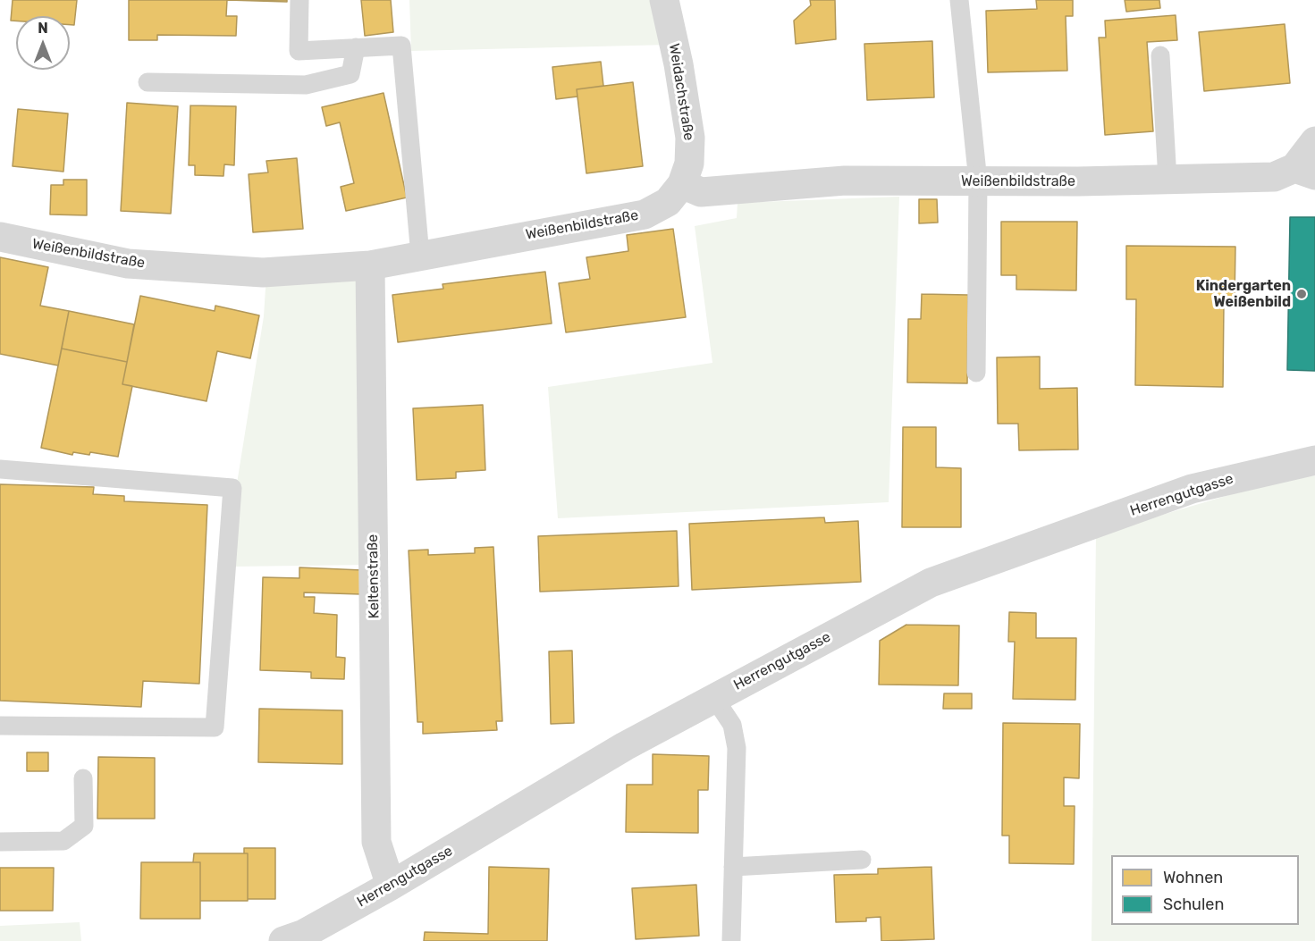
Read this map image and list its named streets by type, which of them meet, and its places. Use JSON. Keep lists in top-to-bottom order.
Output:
{
  "streets": {
    "street": [
      "Weidachstraße",
      "Weißenbildstraße",
      "Herrengutgasse",
      "Keltenstraße"
    ]
  },
  "crossings": [
    ["Weidachstraße", "Weißenbildstraße"],
    ["Weißenbildstraße", "Keltenstraße"],
    ["Herrengutgasse", "Keltenstraße"]
  ],
  "places": ["Kindergarten Weißenbild"],
  "legend": ["Wohnen", "Schulen"],
  "north": "top"
}
